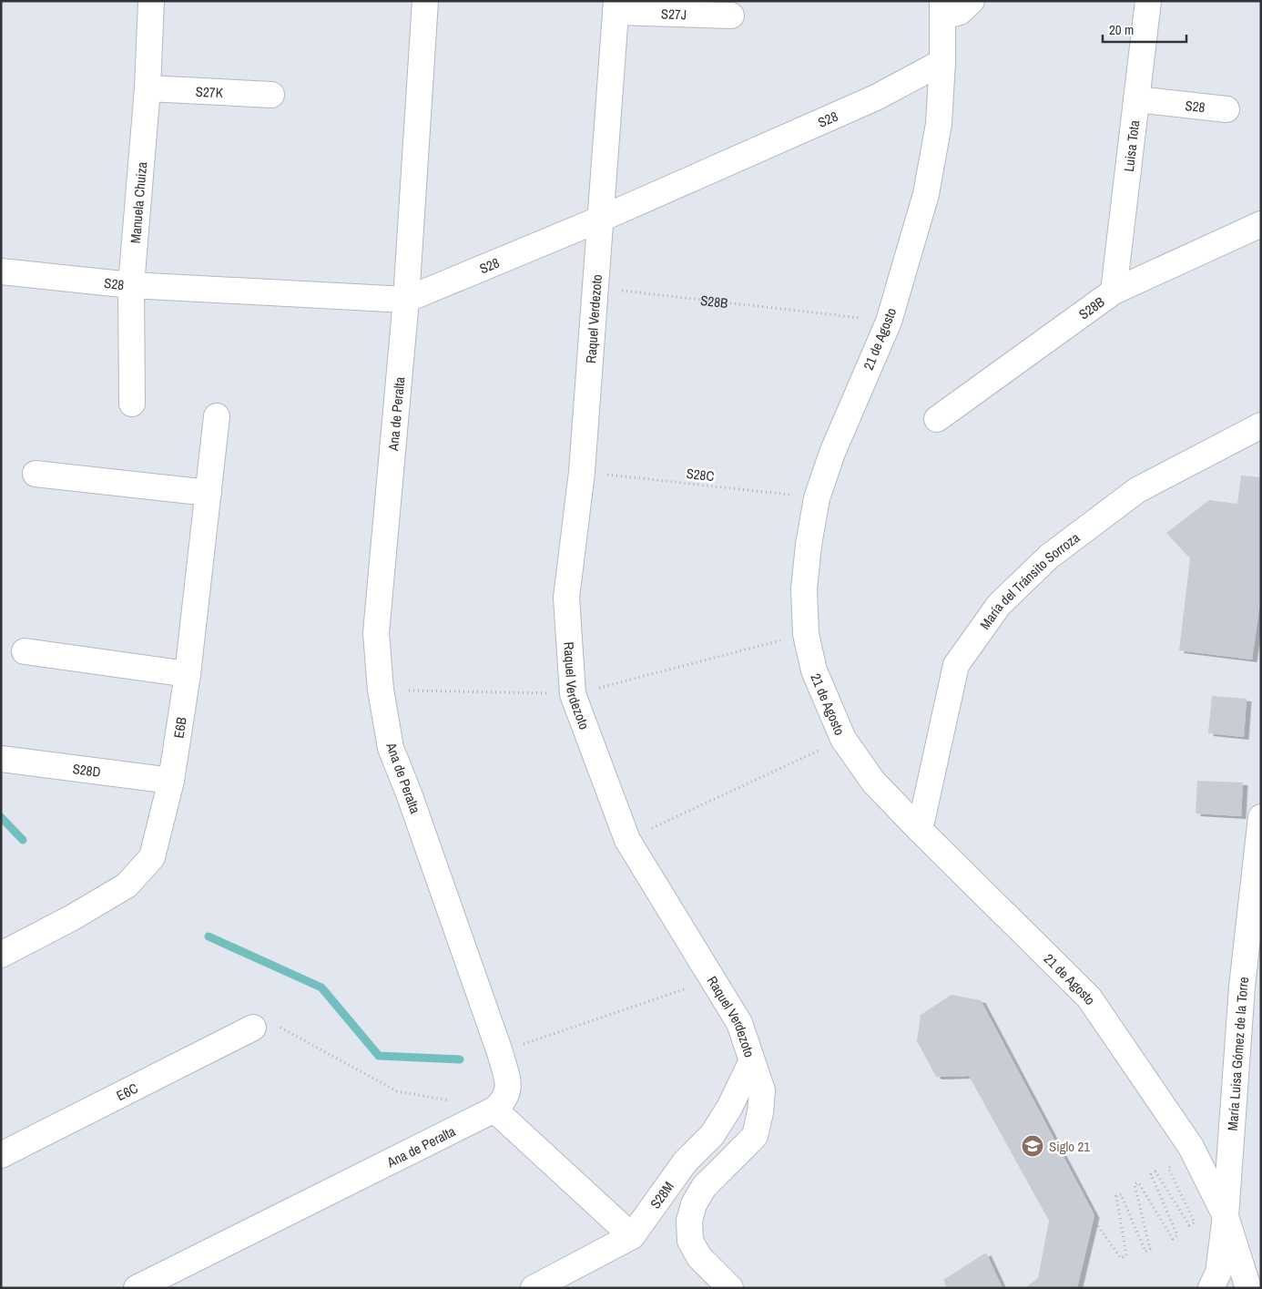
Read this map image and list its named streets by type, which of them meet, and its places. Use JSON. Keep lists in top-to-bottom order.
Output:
{
  "streets": {
    "street": [
      "S27J",
      "S27K",
      "S28",
      "Luisa Tota",
      "Manuela Chuiza",
      "S28B",
      "Raquel Verdezoto",
      "21 de Agosto",
      "Ana de Peralta",
      "María del Tránsito Sorroza",
      "E6B",
      "S28D",
      "María Luisa Gómez de la Torre",
      "E6C",
      "S28M"
    ],
    "path": ["S28C"]
  },
  "crossings": [
    ["S27J", "Raquel Verdezoto"],
    ["S27K", "Manuela Chuiza"],
    ["S28", "Luisa Tota"],
    ["S28", "Manuela Chuiza"],
    ["S28", "Raquel Verdezoto"],
    ["S28", "21 de Agosto"],
    ["S28", "Ana de Peralta"],
    ["Luisa Tota", "S28B"],
    ["S28B", "Raquel Verdezoto"],
    ["S28B", "21 de Agosto"],
    ["Raquel Verdezoto", "S28C"],
    ["Raquel Verdezoto", "S28M"],
    ["21 de Agosto", "S28C"],
    ["21 de Agosto", "María del Tránsito Sorroza"],
    ["21 de Agosto", "María Luisa Gómez de la Torre"],
    ["E6B", "S28D"]
  ],
  "places": {
    "school or university": ["Siglo 21"]
  },
  "scale_bar": "20 m"
}
